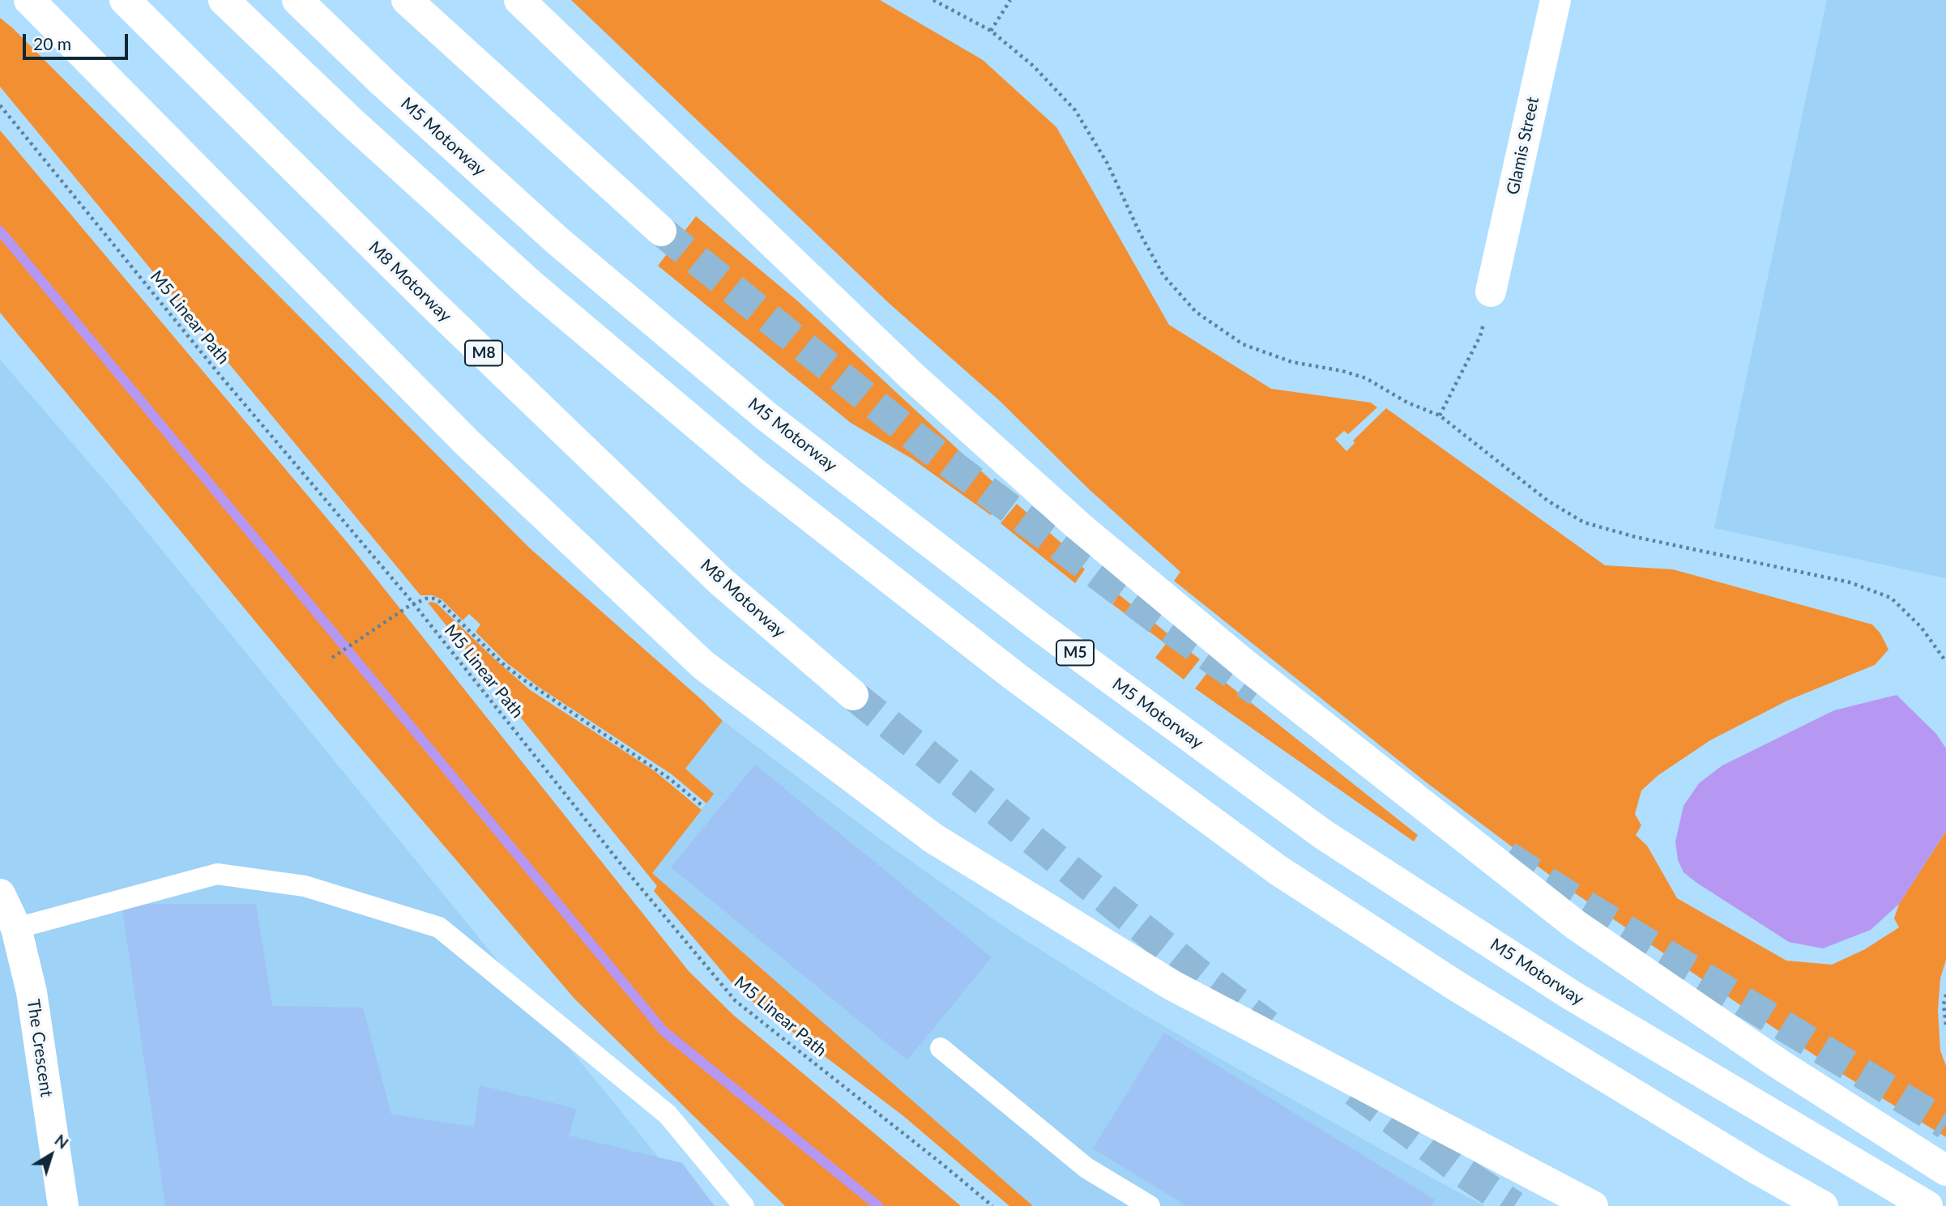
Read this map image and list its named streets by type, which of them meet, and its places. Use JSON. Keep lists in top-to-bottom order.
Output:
{
  "streets": {
    "main road": [
      "M5 Motorway",
      "Glamis Street",
      "M8 Motorway",
      "M8",
      "M5",
      "The Crescent"
    ],
    "path": ["M5 Linear Path"]
  },
  "scale_bar": "20 m",
  "north": "top right"
}
